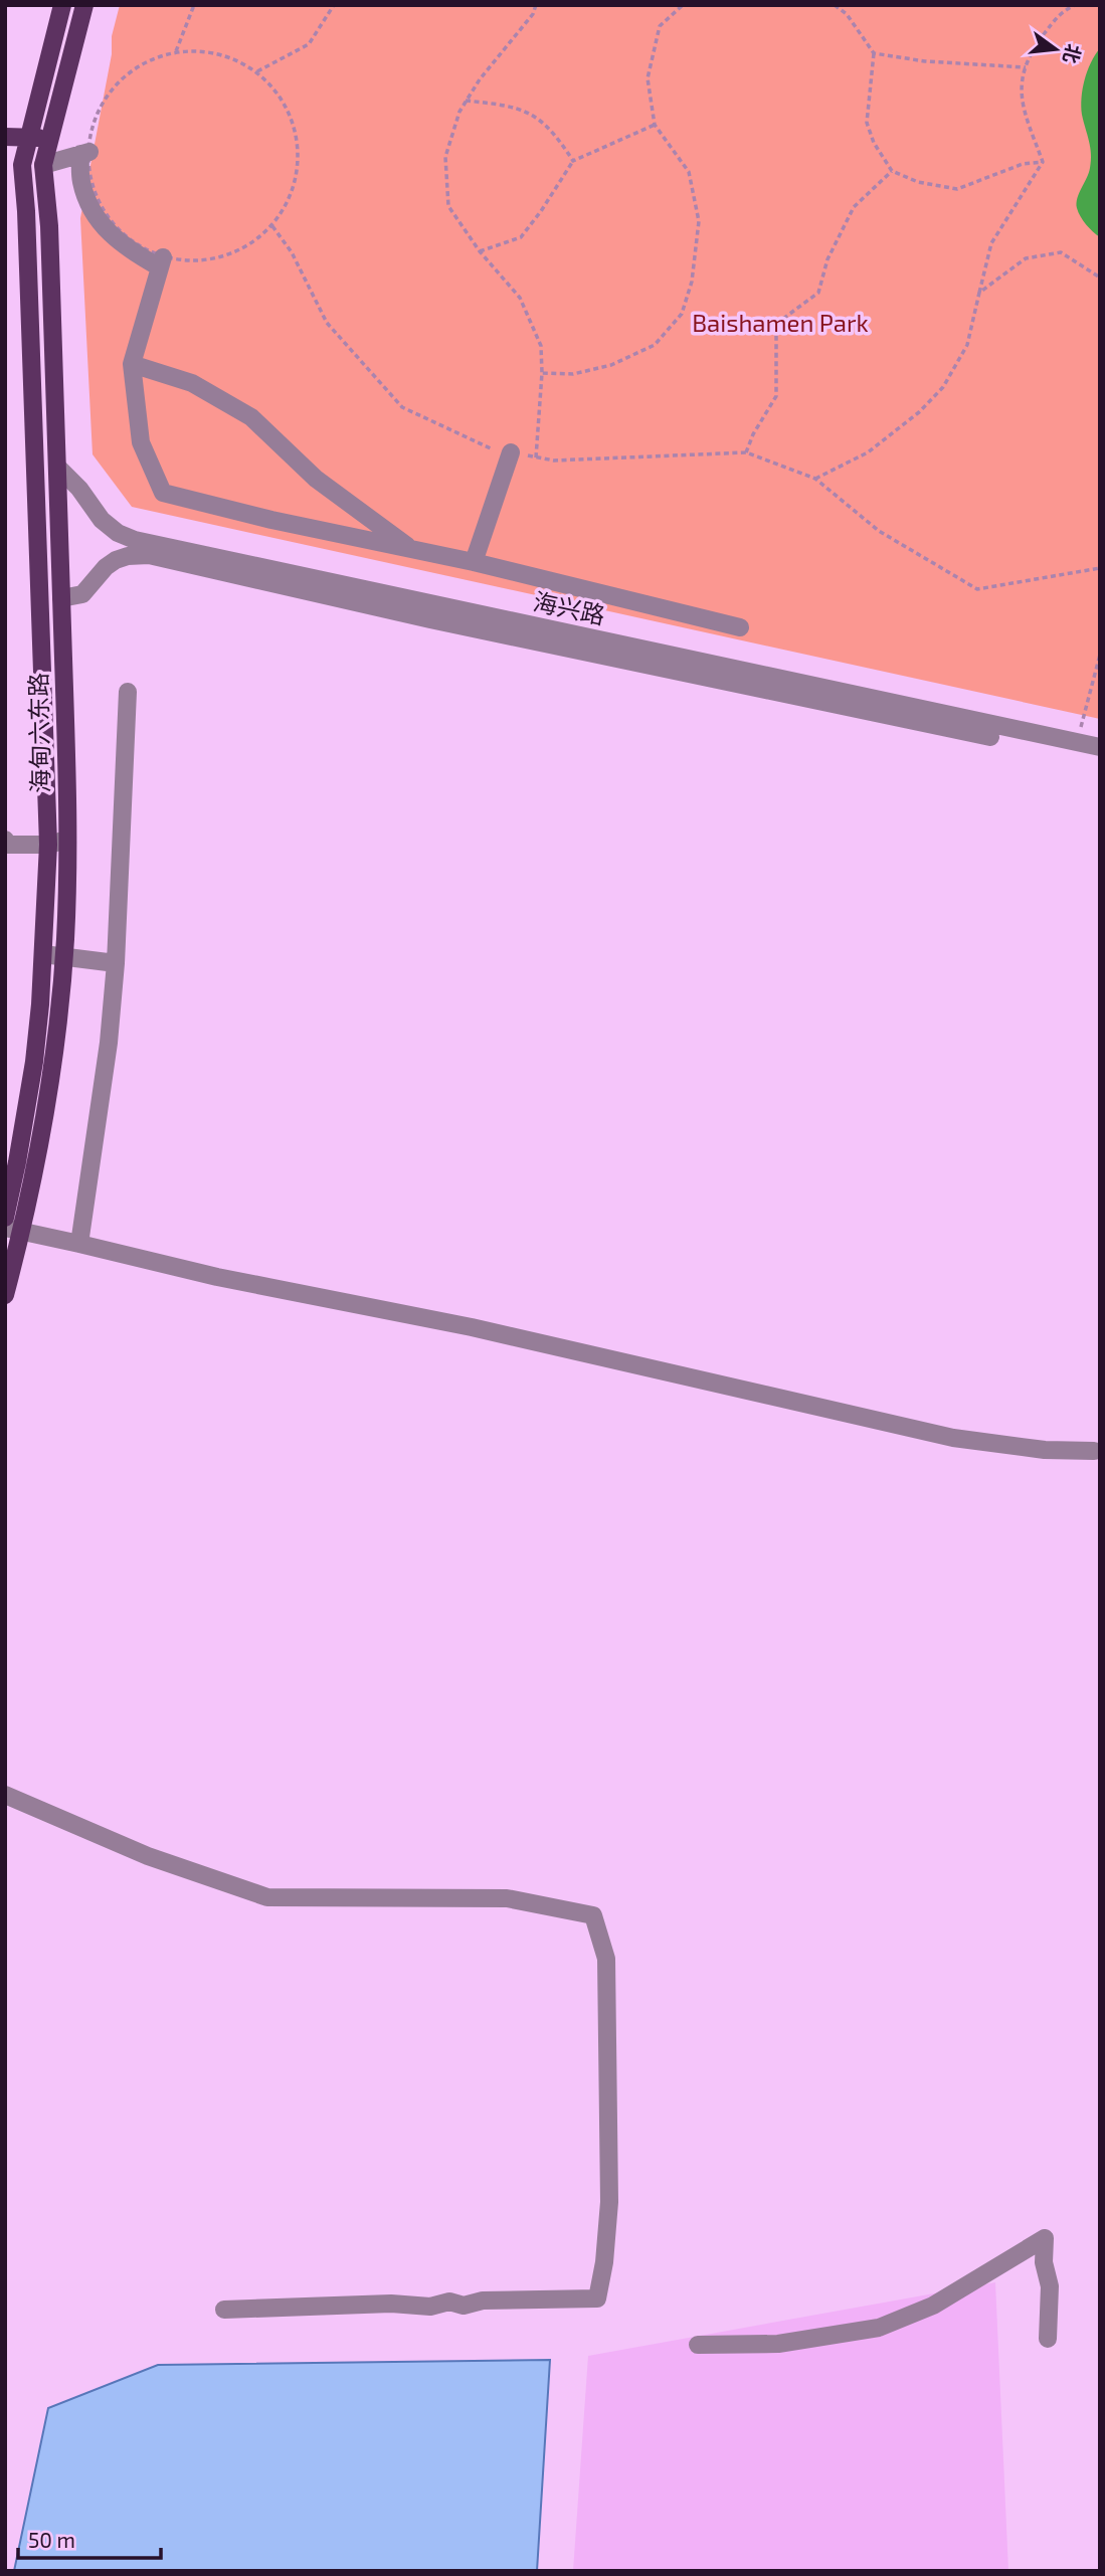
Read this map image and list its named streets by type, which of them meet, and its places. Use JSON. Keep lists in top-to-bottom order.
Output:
{
  "streets": {
    "main road": ["海甸六东路"],
    "street": ["海兴路"]
  },
  "crossings": [
    ["海兴路", "海甸六东路"]
  ],
  "parks": ["Baishamen Park"],
  "scale_bar": "50 m",
  "north": "right"
}
